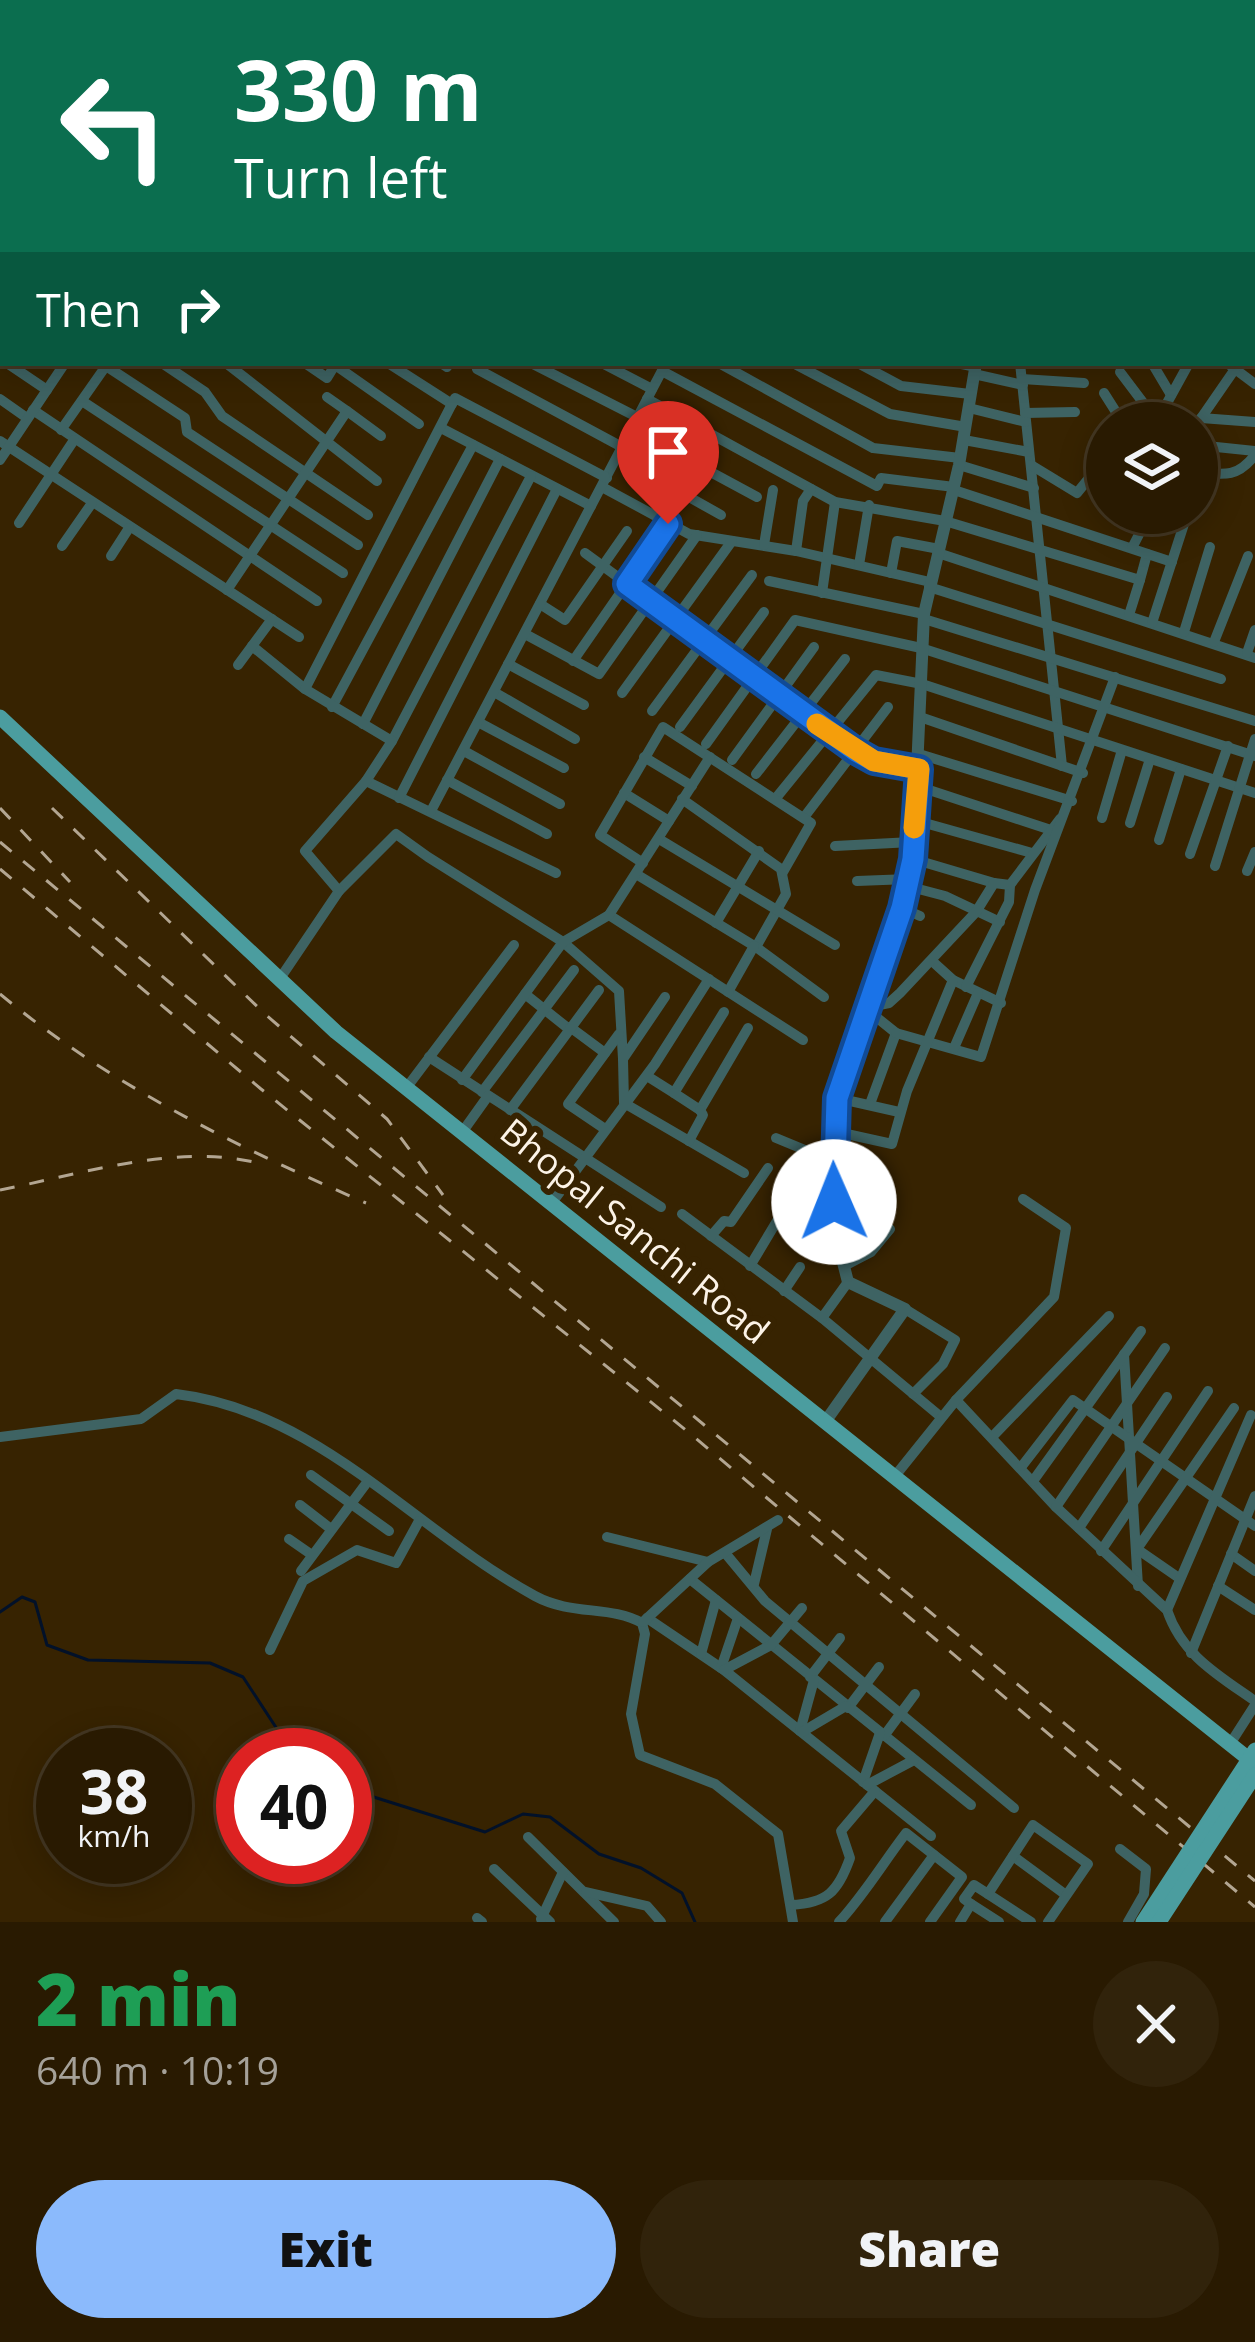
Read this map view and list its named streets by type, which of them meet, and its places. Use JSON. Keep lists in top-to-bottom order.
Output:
{
  "streets": {
    "main road": ["Bhopal Sanchi Road"]
  },
  "page": {
    "turn": ["330 m", "Turn left"],
    "then": "Then",
    "speed": "38 km/h",
    "limit": "40",
    "heading": ["2 min", "640 m · 10:19"],
    "buttons": ["Exit", "Share"]
  }
}
